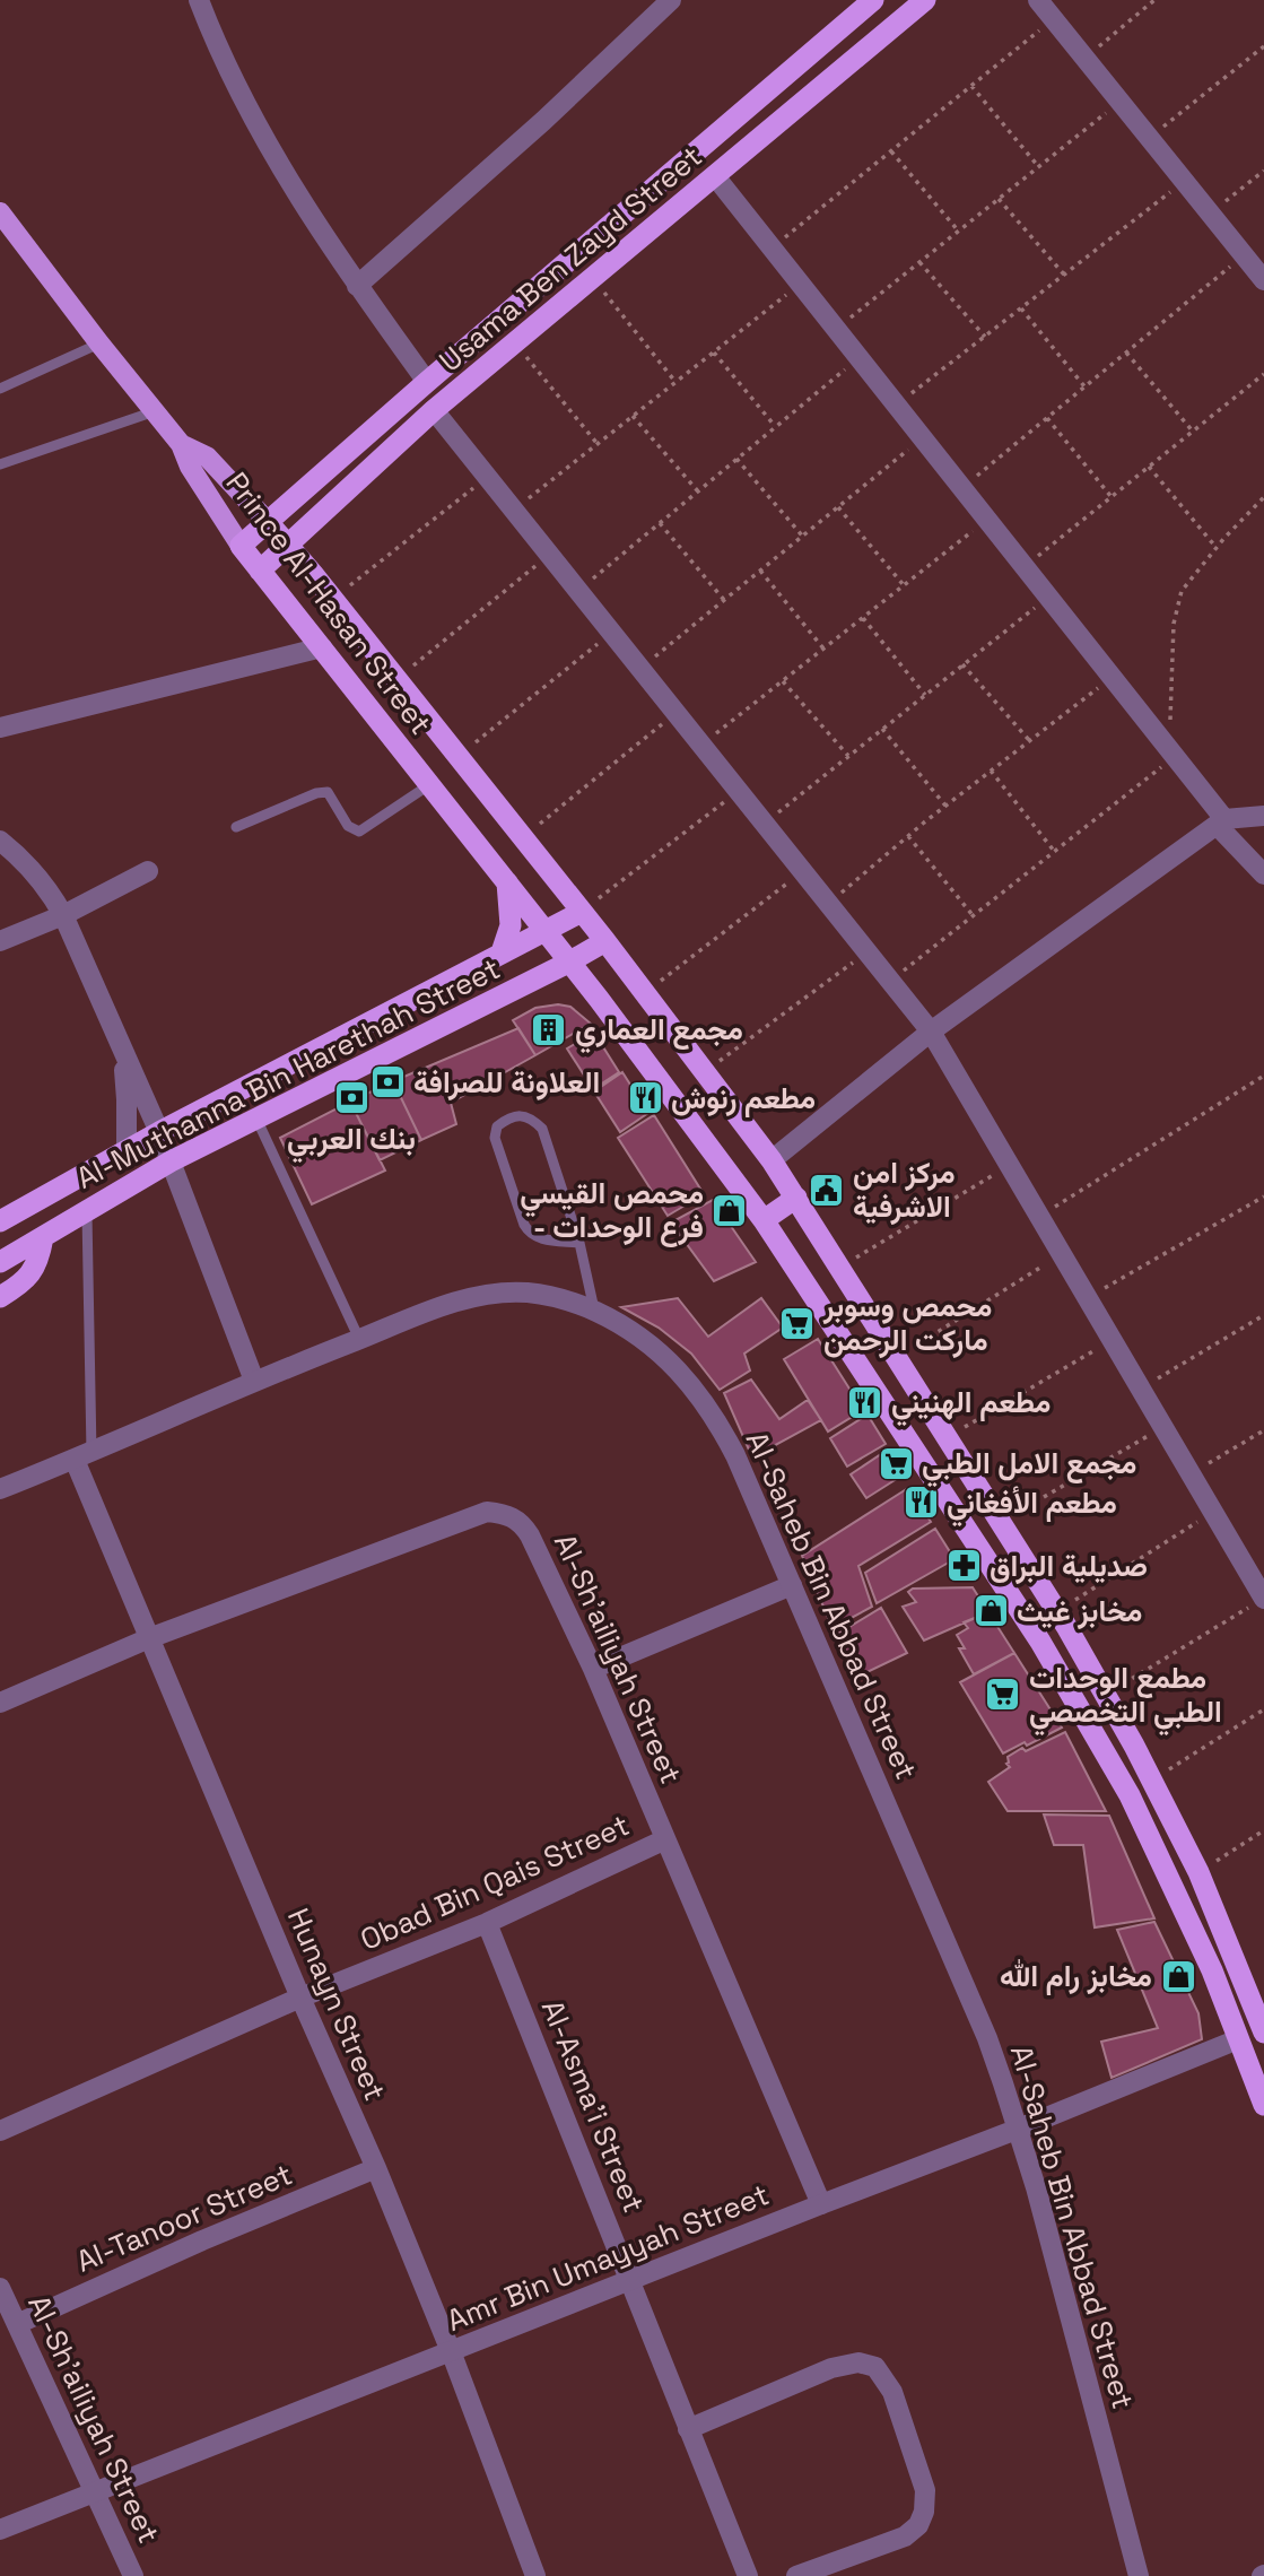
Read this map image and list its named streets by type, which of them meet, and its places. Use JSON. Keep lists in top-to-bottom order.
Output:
{
  "streets": {
    "highway": ["Usama Ben Zayd Street", "Prince Al-Hasan Street", "Al-Muthanna Bin Harethah Street"],
    "street": [
      "Al-Saheb Bin Abbad Street",
      "Al-Sh'ailiyah Street",
      "Obad Bin Qais Street",
      "Hunayn Street",
      "Al-Asma'i Street",
      "Al-Tanoor Street",
      "Amr Bin Umayyah Street"
    ]
  },
  "crossings": [
    ["Usama Ben Zayd Street", "Prince Al-Hasan Street"],
    ["Prince Al-Hasan Street", "Al-Muthanna Bin Harethah Street"],
    ["Prince Al-Hasan Street", "Amr Bin Umayyah Street"],
    ["Al-Saheb Bin Abbad Street", "Hunayn Street"],
    ["Al-Saheb Bin Abbad Street", "Amr Bin Umayyah Street"],
    ["Al-Sh'ailiyah Street", "Obad Bin Qais Street"],
    ["Al-Sh'ailiyah Street", "Hunayn Street"],
    ["Al-Sh'ailiyah Street", "Al-Tanoor Street"],
    ["Al-Sh'ailiyah Street", "Amr Bin Umayyah Street"],
    ["Obad Bin Qais Street", "Hunayn Street"],
    ["Obad Bin Qais Street", "Al-Asma'i Street"],
    ["Hunayn Street", "Al-Tanoor Street"],
    ["Hunayn Street", "Amr Bin Umayyah Street"],
    ["Al-Asma'i Street", "Amr Bin Umayyah Street"]
  ],
  "places": {
    "building": ["مجمع العماري"],
    "bank": ["العلاونة للصرافة", "بنك العربي"],
    "restaurant": ["مطعم رنوش", "مطعم الهنيني", "مطعم الأفغاني"],
    "public building": ["مركز امن الاشرفية"],
    "shop": ["محمص القيسي - فرع الوحدات", "مخابز غيث", "مخابز رام الله"],
    "supermarket": ["محمص وسوبر ماركت الرحمن", "مجمع الامل الطبي", "مطمع الوحدات الطبي التخصصي"],
    "pharmacy": ["صديلية البراق"]
  }
}
